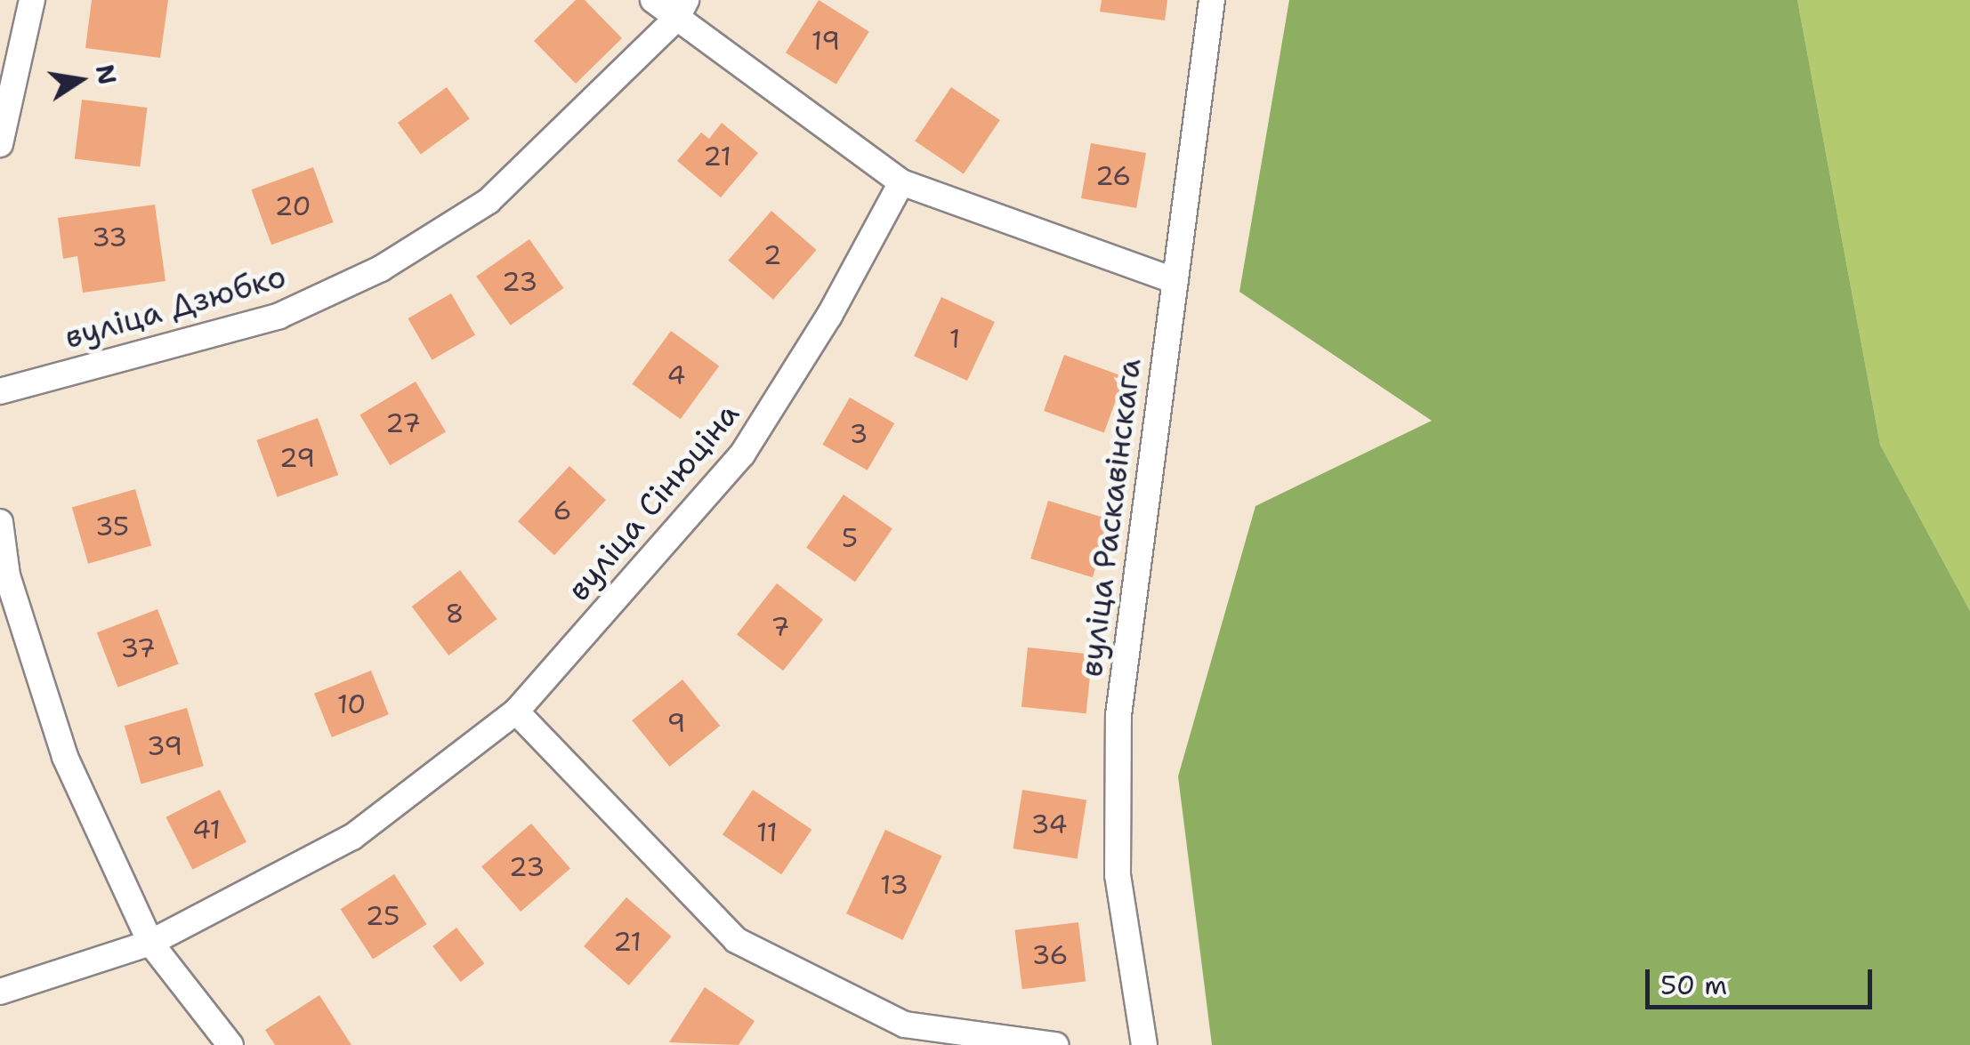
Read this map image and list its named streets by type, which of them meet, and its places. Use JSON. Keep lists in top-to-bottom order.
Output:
{
  "streets": {
    "street": ["вуліца Дзюбко", "вуліца Сінюціна", "вуліца Раскавінскага"]
  },
  "house_numbers": [
    "19",
    "21",
    "26",
    "20",
    "33",
    "2",
    "23",
    "1",
    "4",
    "27",
    "3",
    "29",
    "6",
    "35",
    "5",
    "8",
    "7",
    "37",
    "10",
    "9",
    "39",
    "34",
    "41",
    "11",
    "23",
    "13",
    "25",
    "21",
    "36"
  ],
  "scale_bar": "50 m",
  "north": "right"
}
